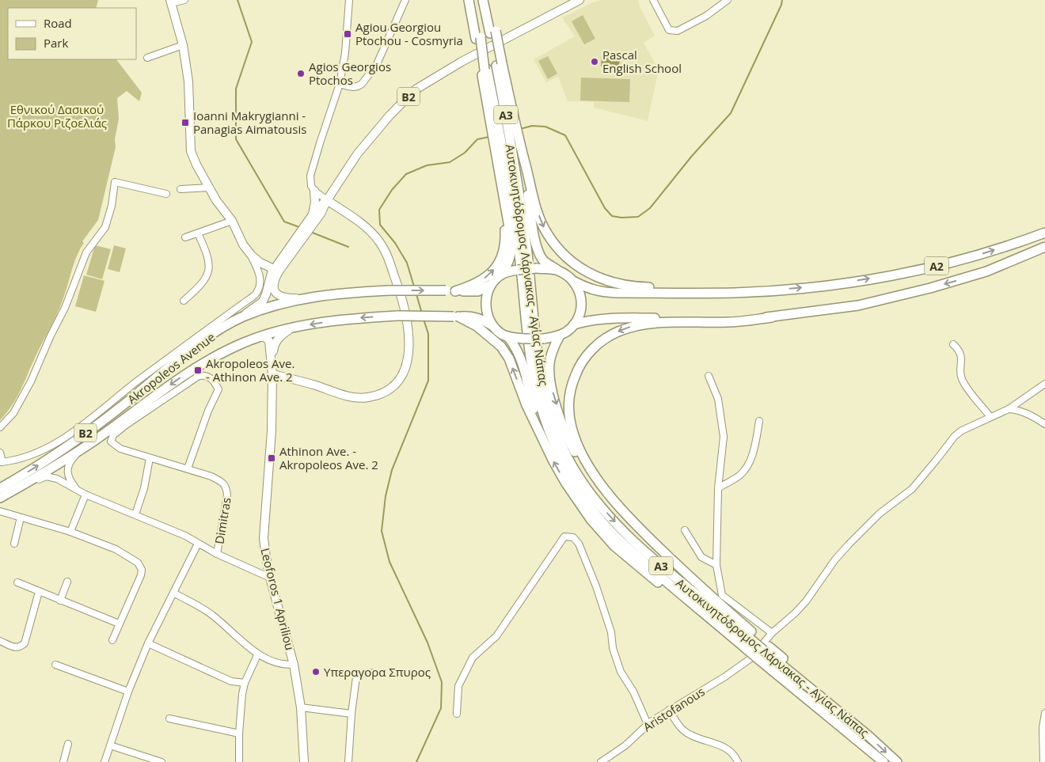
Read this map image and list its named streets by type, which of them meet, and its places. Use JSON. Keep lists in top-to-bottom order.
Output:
{
  "streets": {
    "highway": [
      "B2",
      "A3",
      "Αυτοκινητόδρομος Λάρνακας - Αγίας Νάπας",
      "A2",
      "Akropoleos Avenue"
    ],
    "main road": ["Leoforos 1 Apriliou"],
    "street": ["Dimitras", "Aristofanous"]
  },
  "crossings": [
    ["B2", "A2"],
    ["B2", "Akropoleos Avenue"],
    ["Αυτοκινητόδρομος Λάρνακας - Αγίας Νάπας", "Aristofanous"],
    ["Akropoleos Avenue", "Leoforos 1 Apriliou"]
  ],
  "parks": ["Εθνικού Δασικού Πάρκου Ριζοελιάς"],
  "places": {
    "transit": [
      "Agiou Georgiou Ptochou - Cosmyria",
      "Ioanni Makrygianni - Panagias Aimatousis",
      "Akropoleos Ave. - Athinon Ave. 2",
      "Athinon Ave. - Akropoleos Ave. 2"
    ],
    "other": ["Pascal English School", "Agios Georgios Ptochos", "Υπεραγορα Σπυρος"]
  },
  "legend": ["Road", "Park"]
}
